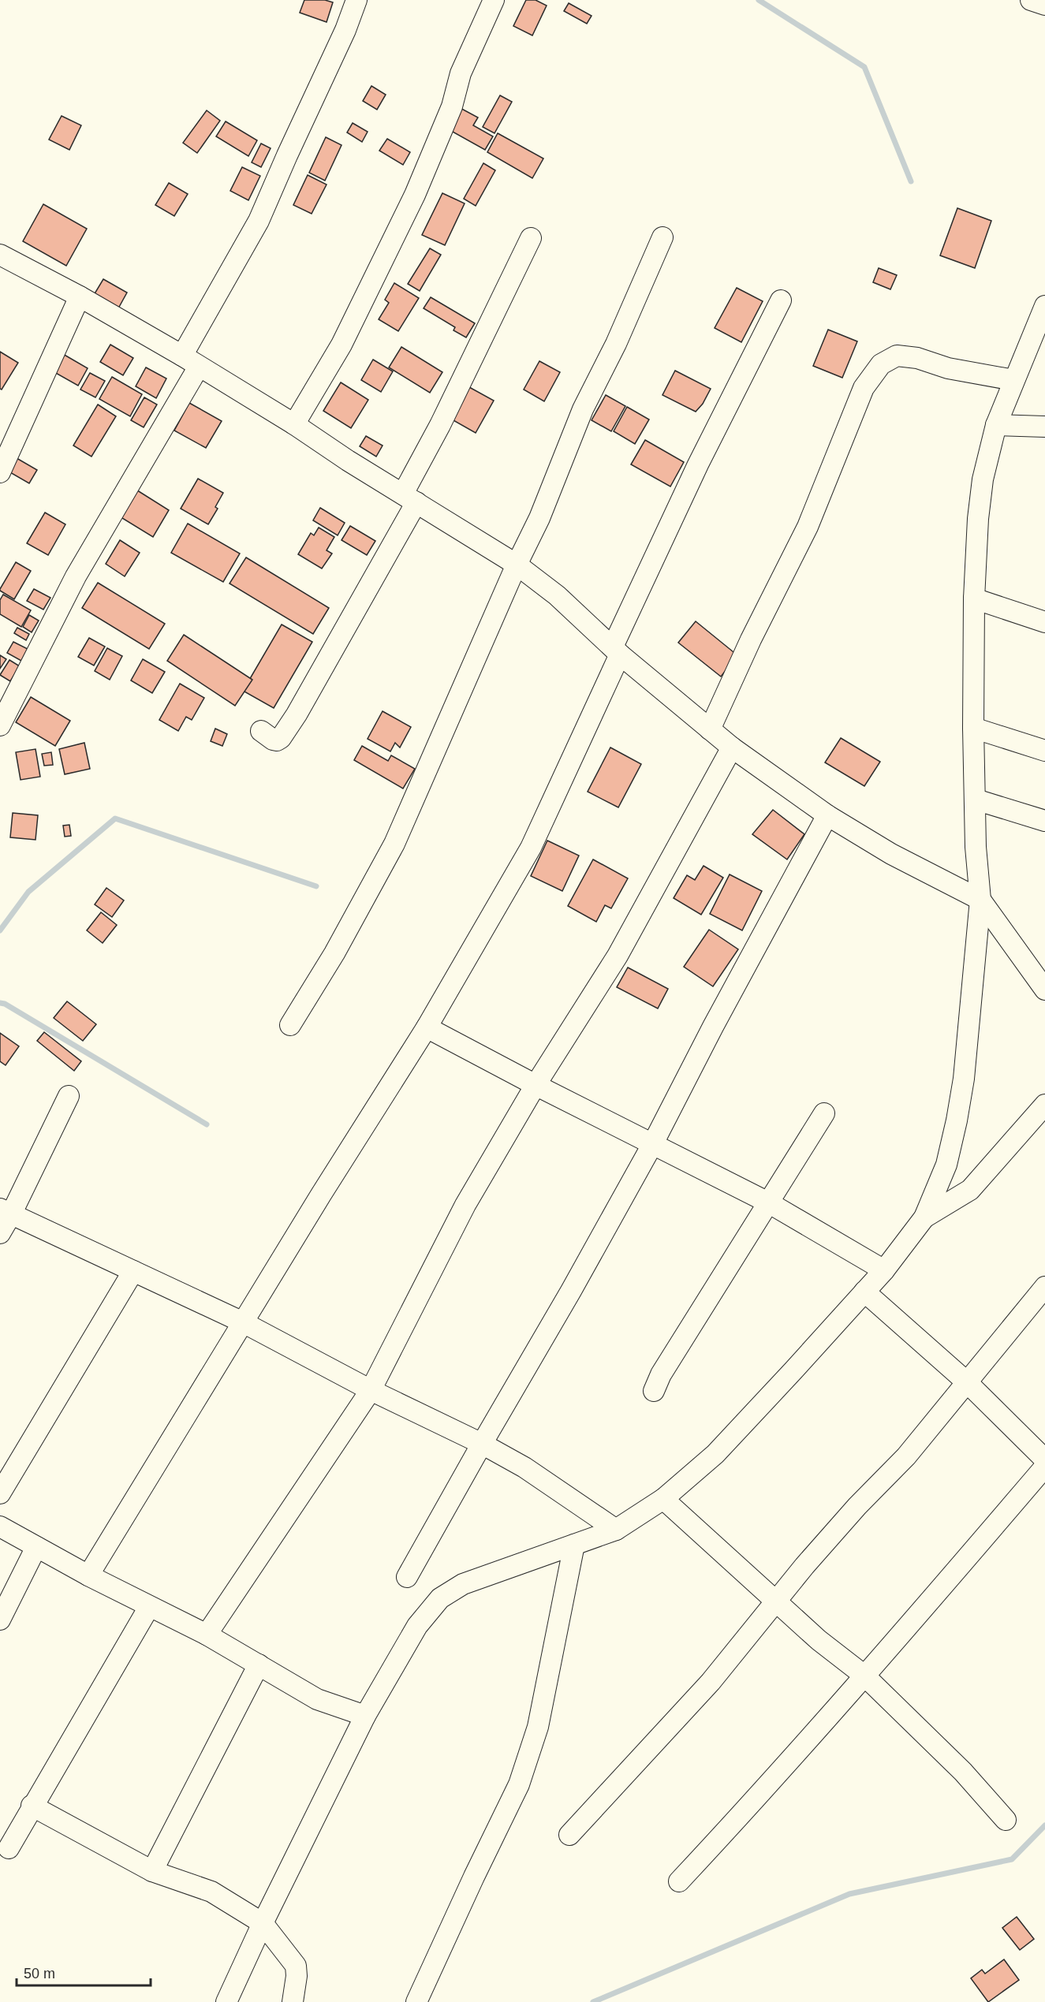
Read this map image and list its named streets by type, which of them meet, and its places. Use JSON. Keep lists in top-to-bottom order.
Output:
{
  "scale_bar": "50 m"
}
